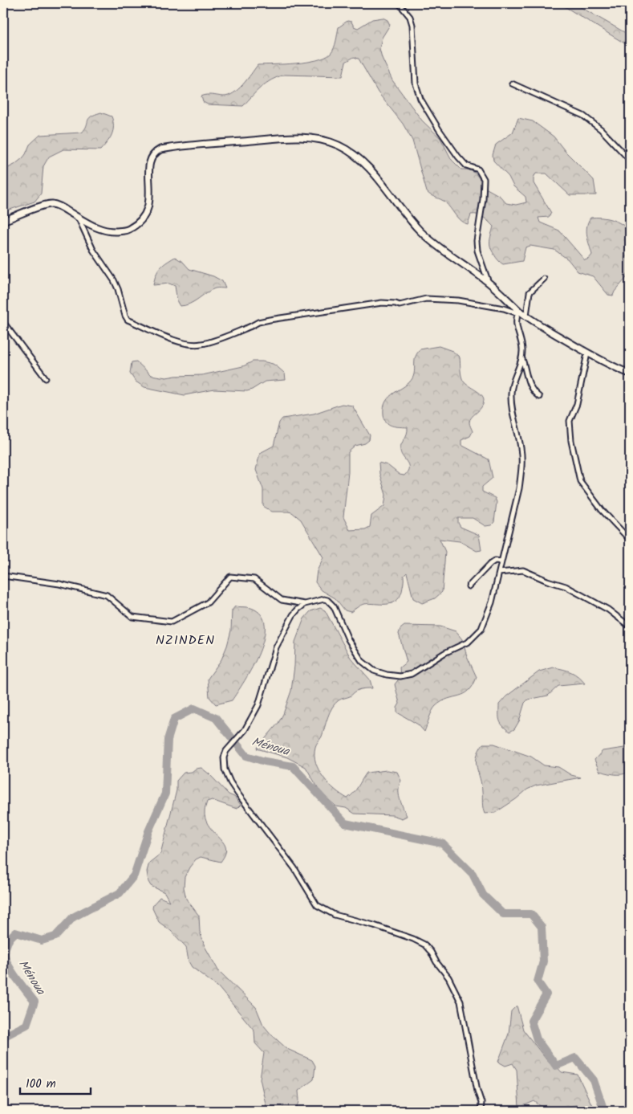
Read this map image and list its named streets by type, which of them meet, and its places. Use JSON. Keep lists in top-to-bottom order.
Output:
{
  "districts": ["NZINDEN"],
  "water": ["Ménoua"],
  "scale_bar": "100 m"
}
